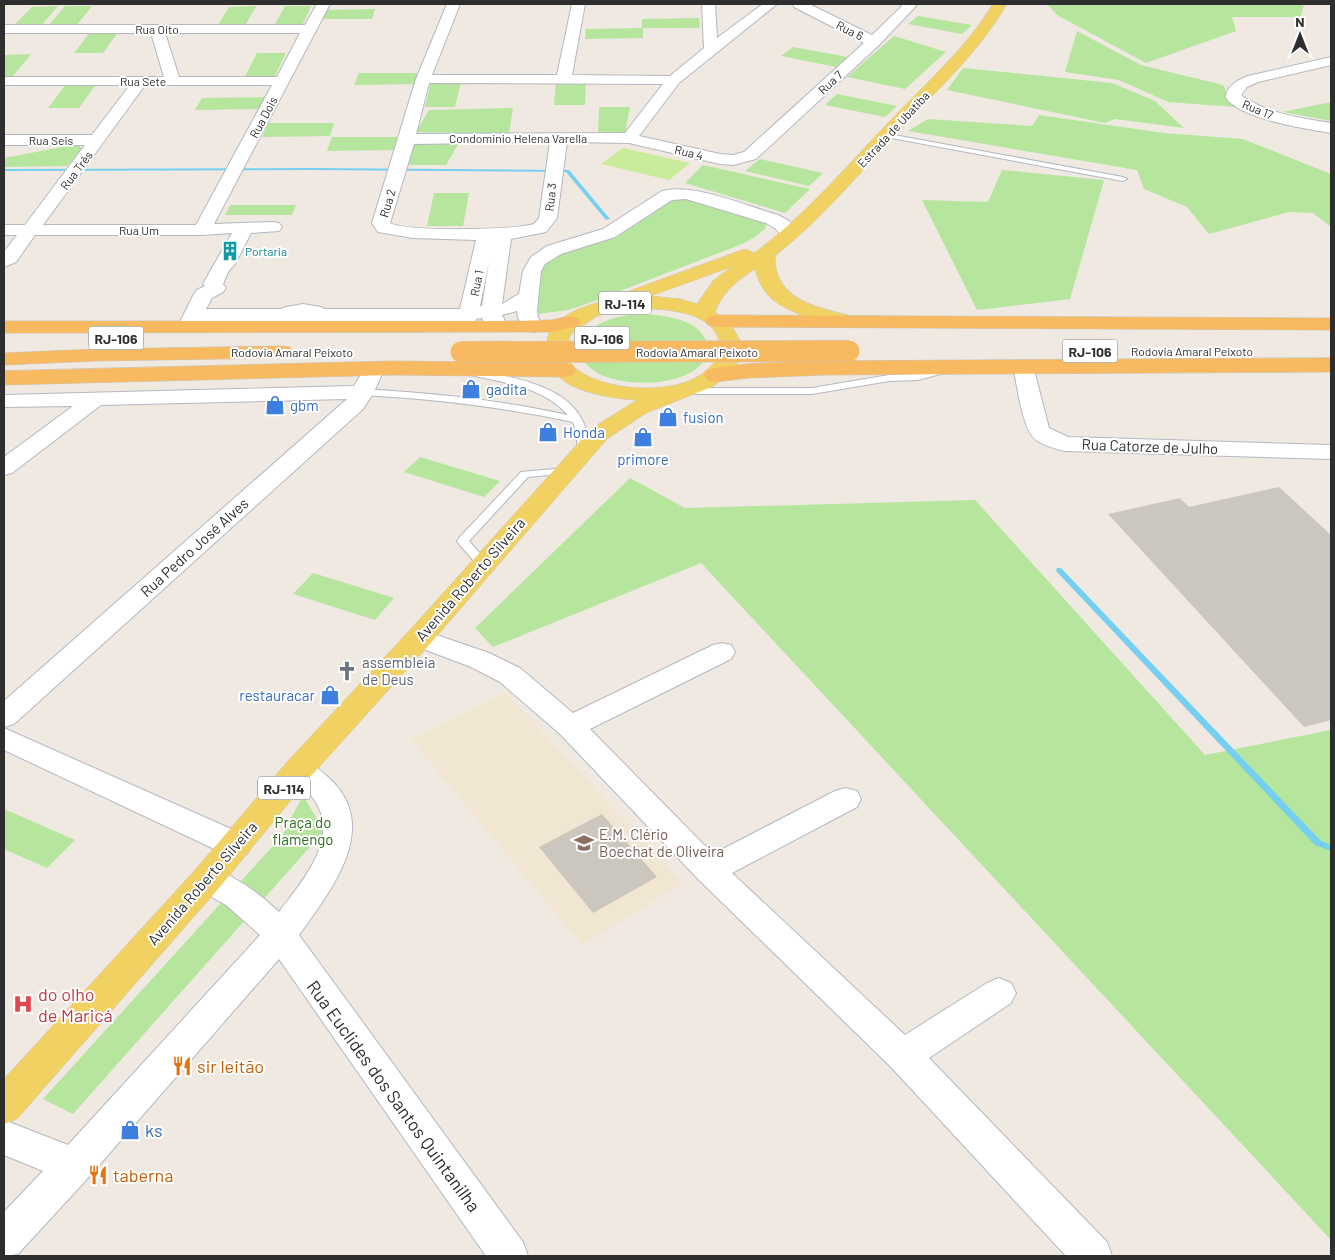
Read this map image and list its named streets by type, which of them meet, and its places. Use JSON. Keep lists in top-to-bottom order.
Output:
{
  "streets": {
    "highway": ["RJ-106", "Rodovia Amaral Peixoto"],
    "main road": ["Estrada de Ubatiba", "RJ-114", "Avenida Roberto Silveira"],
    "street": [
      "Rua Oito",
      "Rua 6",
      "Rua Sete",
      "Rua 7",
      "Rua 17",
      "Rua Dois",
      "Condominio Helena Varella",
      "Rua Seis",
      "Rua 4",
      "Rua Três",
      "Rua 3",
      "Rua 2",
      "Rua Um",
      "Rua 1",
      "Rua Catorze de Julho",
      "Rua Pedro José Alves",
      "Rua Euclides dos Santos Quintanilha"
    ]
  },
  "crossings": [
    ["Rua Oito", "Rua Dois"],
    ["Rua 6", "Rua 7"],
    ["Rua Sete", "Rua Dois"],
    ["Rua Sete", "Rua Três"],
    ["Rua 7", "Rua 4"],
    ["Rua Dois", "Rua Um"],
    ["Estrada de Ubatiba", "RJ-114"],
    ["Condominio Helena Varella", "Rua 4"],
    ["Condominio Helena Varella", "Rua 3"],
    ["Condominio Helena Varella", "Rua 2"],
    ["Rua Seis", "Rua Três"],
    ["Rua Três", "Rua Um"],
    ["Rua 3", "Rua 2"],
    ["Rua 3", "Rua 1"],
    ["Rua 2", "Rua 1"],
    ["Rua 1", "Rodovia Amaral Peixoto"],
    ["RJ-114", "Avenida Roberto Silveira"],
    ["Avenida Roberto Silveira", "Rua Euclides dos Santos Quintanilha"]
  ],
  "parks": ["Praça do flamengo"],
  "places": {
    "building": ["Portaria"],
    "shop": [
      "gadita",
      "gbm",
      "fusion",
      "Honda",
      "primore",
      "restauracar",
      "ks"
    ],
    "church": ["assembleia de Deus"],
    "school or university": ["E.M. Clério Boechat de Oliveira"],
    "hospital": ["do olho de Maricá"],
    "restaurant": ["sir leitão", "taberna"]
  },
  "north": "top"
}
